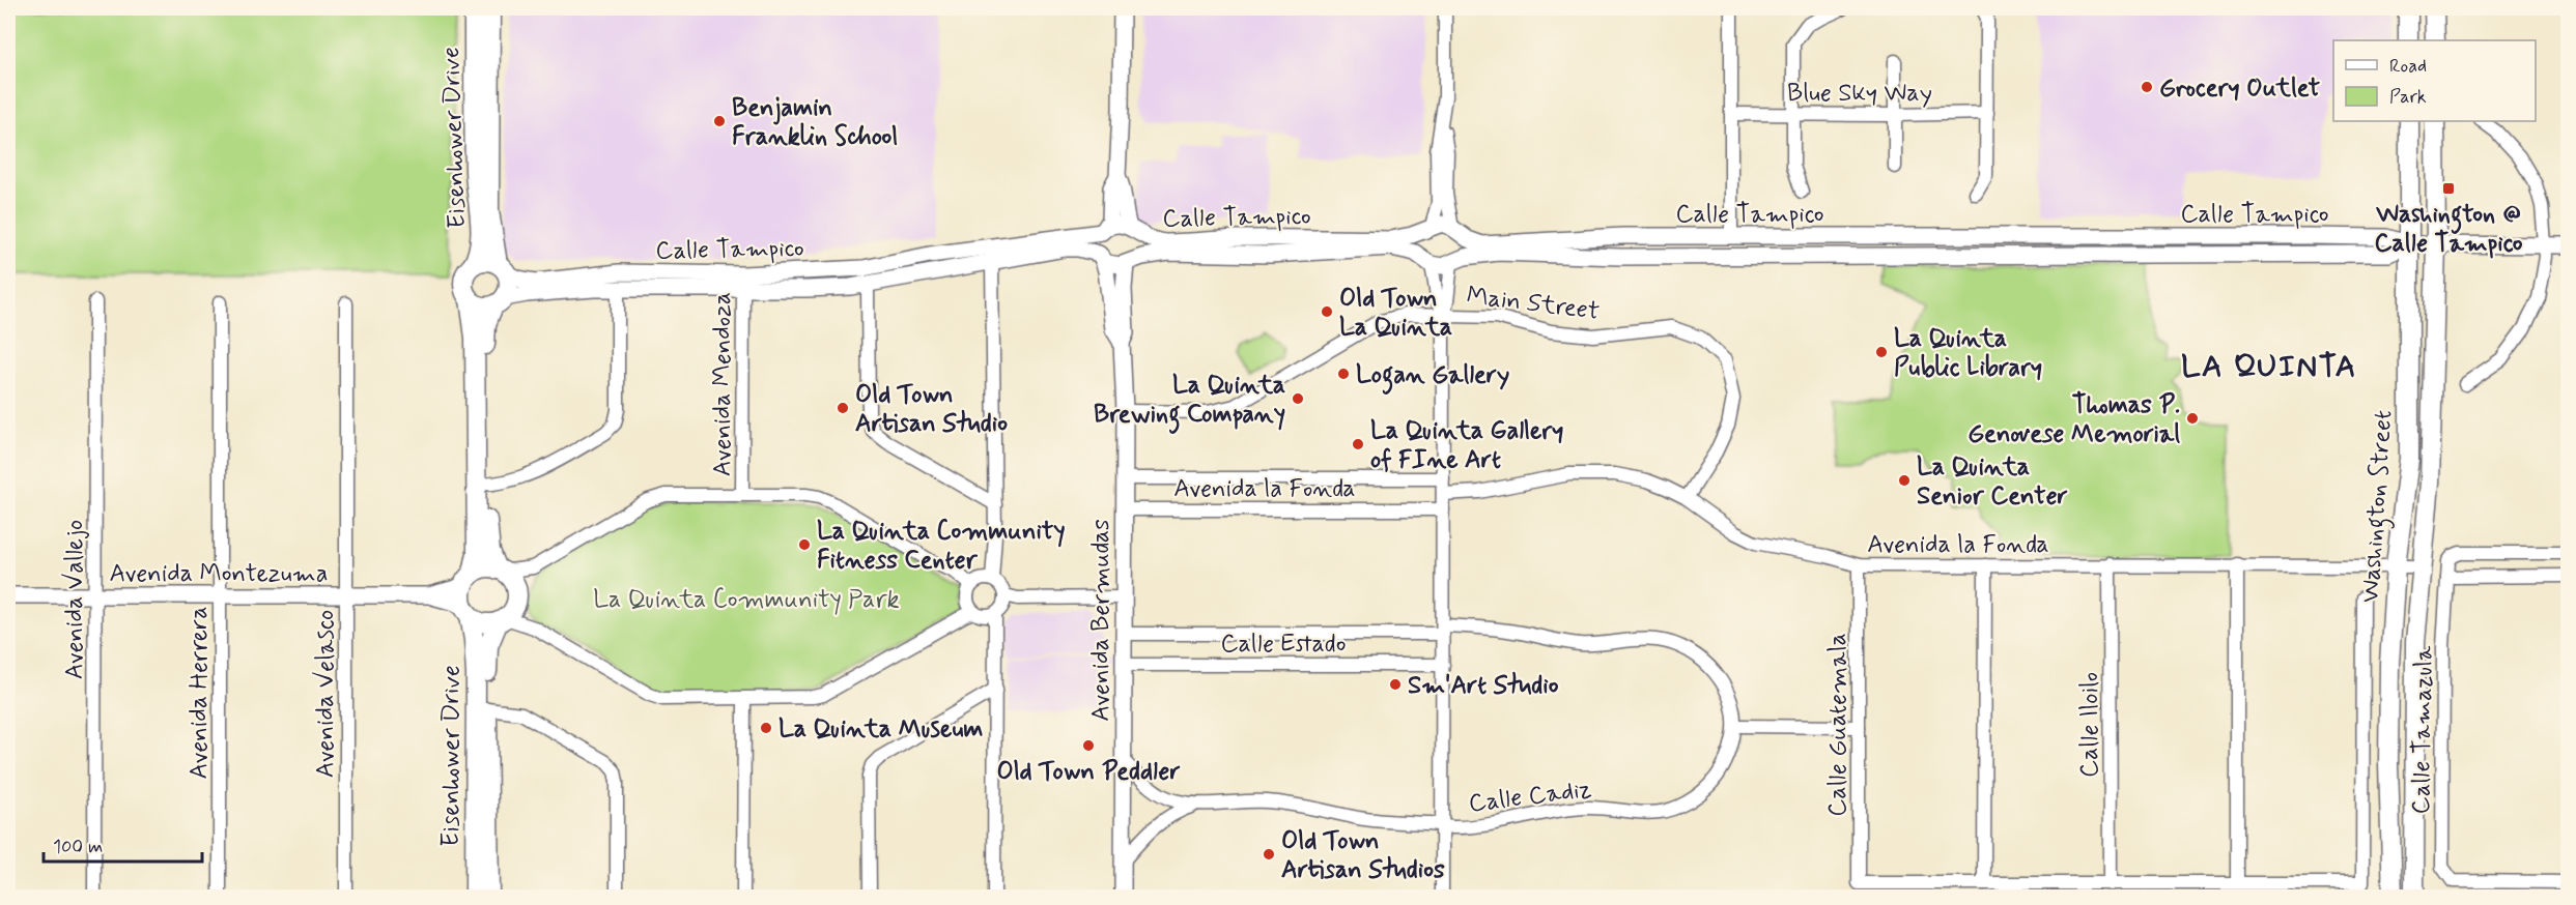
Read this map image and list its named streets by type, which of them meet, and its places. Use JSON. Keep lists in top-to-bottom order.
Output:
{
  "streets": {
    "main road": ["Eisenhower Drive", "Washington Street"],
    "street": [
      "Blue Sky Way",
      "Calle Tampico",
      "Main Street",
      "Avenida Mendoza",
      "Avenida la Fonda",
      "Avenida Montezuma",
      "Avenida Vallejo",
      "Avenida Bermudas",
      "Calle Estado",
      "Avenida Herrera",
      "Avenida Velasco",
      "Calle Guatemala",
      "Calle Iloilo",
      "Calle Tamazula",
      "Calle Cadiz"
    ]
  },
  "crossings": [
    ["Eisenhower Drive", "Calle Tampico"],
    ["Eisenhower Drive", "Avenida Montezuma"],
    ["Calle Tampico", "Avenida Mendoza"],
    ["Calle Tampico", "Washington Street"],
    ["Calle Tampico", "Avenida Bermudas"],
    ["Main Street", "Avenida la Fonda"],
    ["Main Street", "Avenida Bermudas"],
    ["Avenida la Fonda", "Washington Street"],
    ["Avenida la Fonda", "Avenida Bermudas"],
    ["Avenida la Fonda", "Calle Guatemala"],
    ["Avenida la Fonda", "Calle Iloilo"],
    ["Avenida Montezuma", "Avenida Vallejo"],
    ["Avenida Montezuma", "Avenida Herrera"],
    ["Avenida Montezuma", "Avenida Velasco"],
    ["Avenida Bermudas", "Calle Estado"],
    ["Avenida Bermudas", "Calle Cadiz"],
    ["Calle Estado", "Calle Cadiz"]
  ],
  "districts": ["LA QUINTA"],
  "parks": ["La Quinta Community Park"],
  "places": {
    "other": [
      "Grocery Outlet",
      "Benjamin Franklin School",
      "Old Town La Quinta",
      "La Quinta Public Library",
      "Logan Gallery",
      "La Quinta Brewing Company",
      "Old Town Artisan Studio",
      "Thomas P. Genovese Memorial",
      "La Quinta Gallery of FIne Art",
      "La Quinta Senior Center",
      "La Quinta Community Fitness Center",
      "Sm'Art Studio",
      "La Quinta Museum",
      "Old Town Peddler",
      "Old Town Artisan Studios"
    ],
    "transit": ["Washington @ Calle Tampico"]
  },
  "legend": ["Road", "Park"],
  "scale_bar": "100 m"
}
